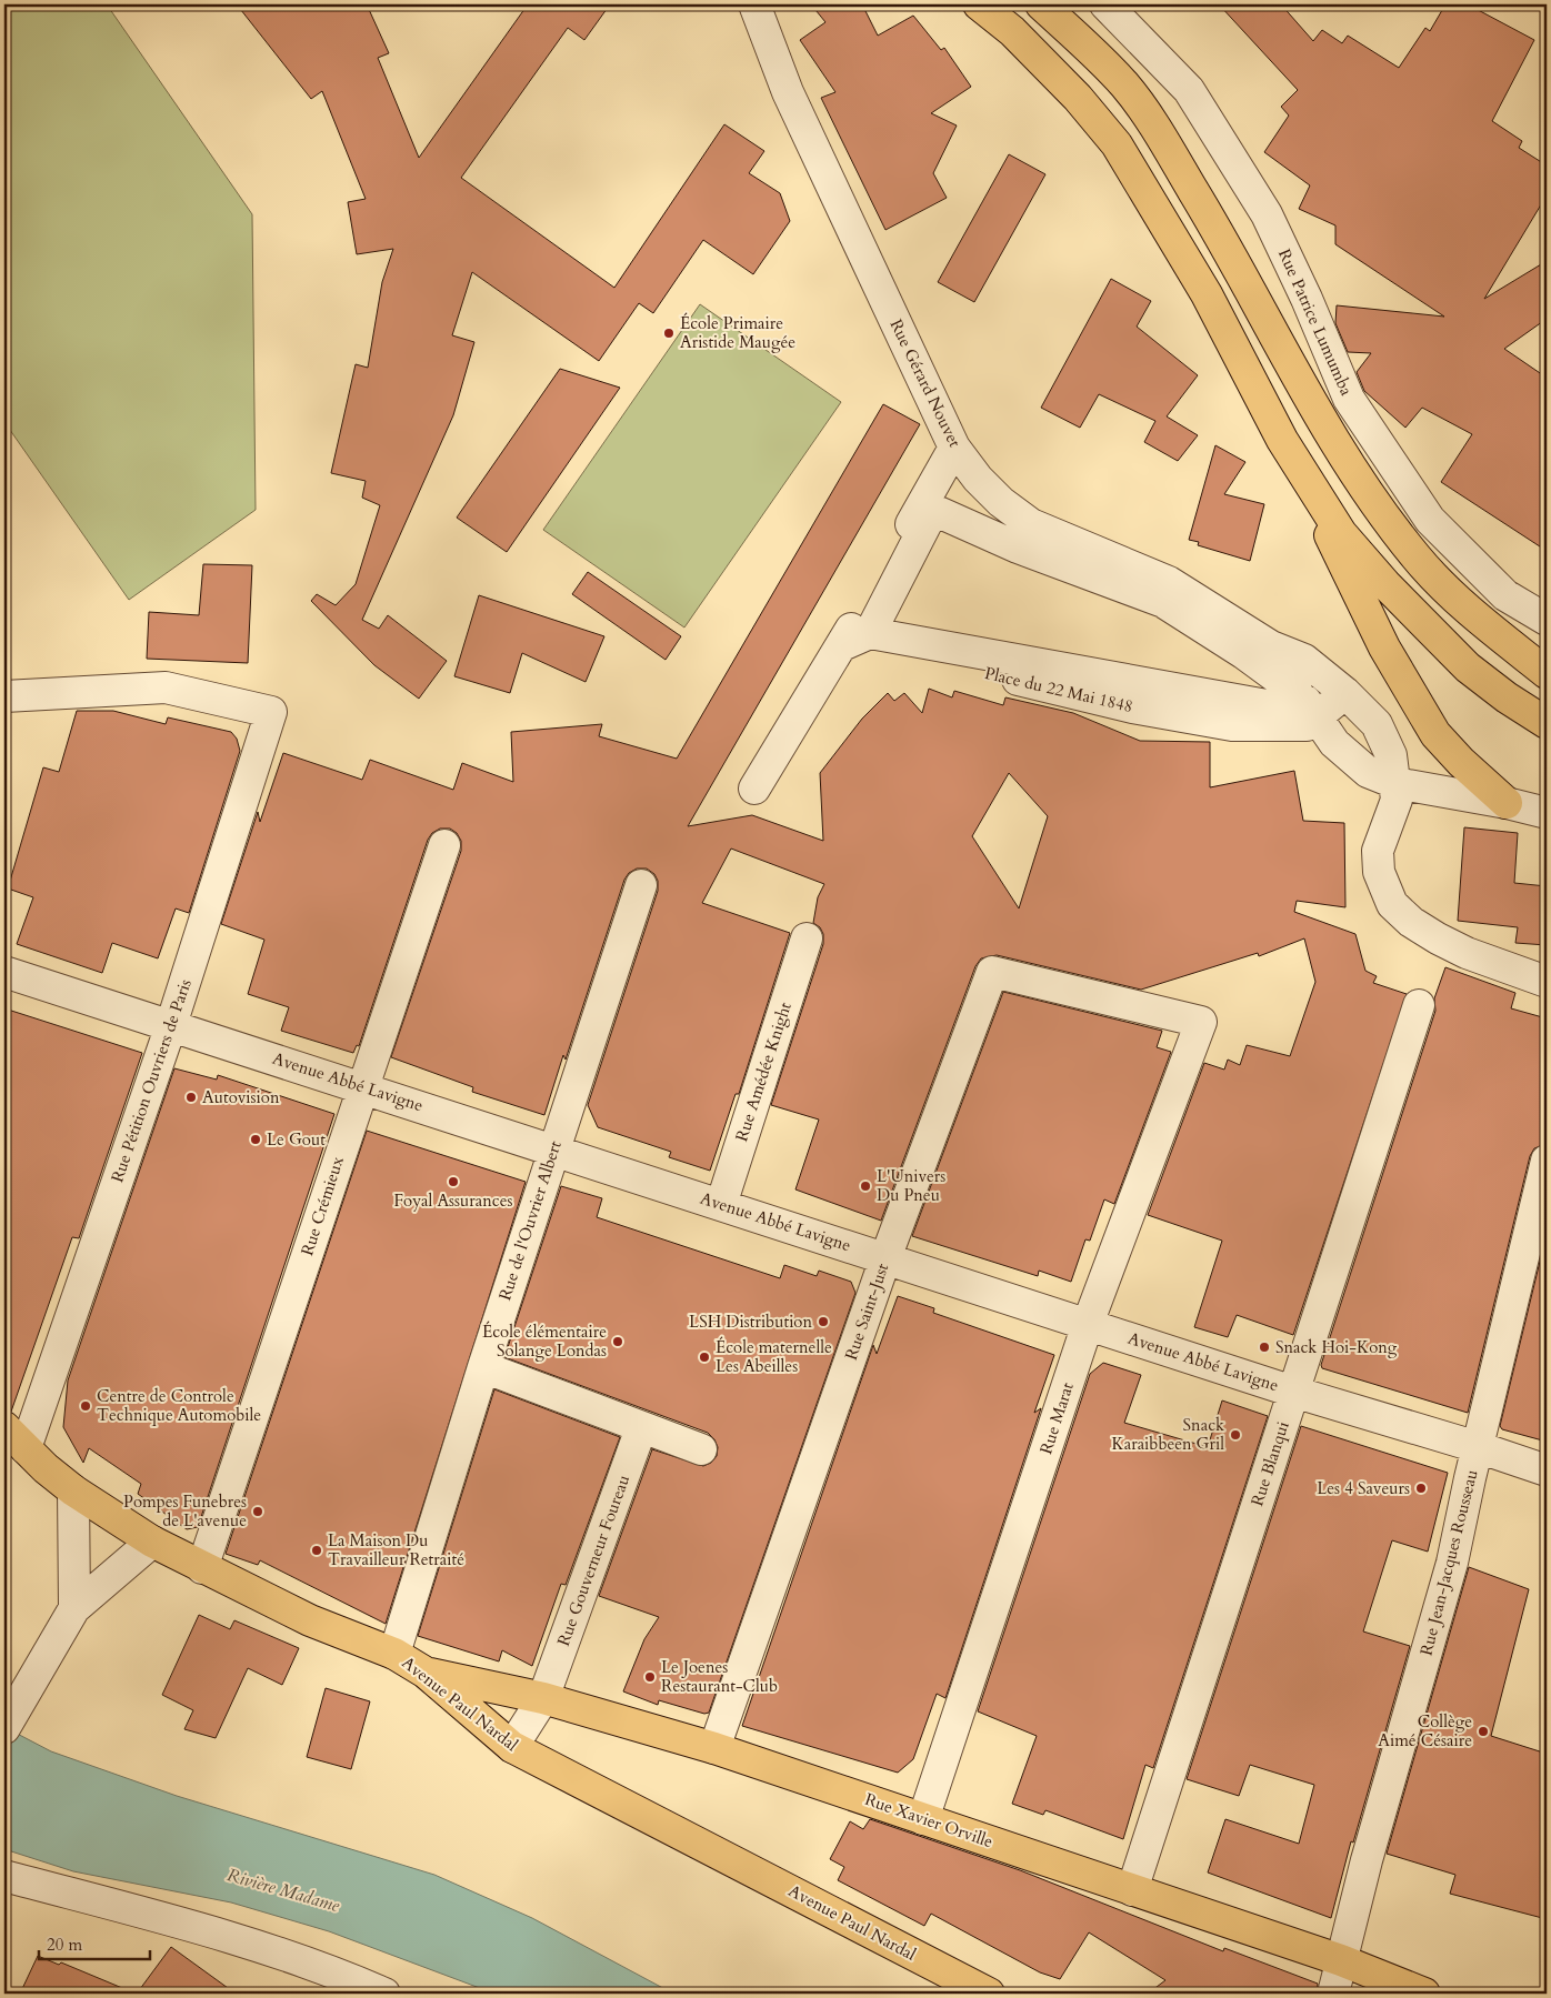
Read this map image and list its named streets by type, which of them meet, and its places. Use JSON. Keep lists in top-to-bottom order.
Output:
{
  "streets": {
    "main road": ["Avenue Paul Nardal", "Rue Xavier Orville"],
    "street": [
      "Rue Patrice Lumumba",
      "Rue Gérard Nouvet",
      "Place du 22 Mai 1848",
      "Rue Amédée Knight",
      "Rue Pétition Ouvriers de Paris",
      "Avenue Abbé Lavigne",
      "Rue Crémieux",
      "Rue de l'Ouvrier Albert",
      "Rue Saint-Just",
      "Rue Marat",
      "Rue Blanqui",
      "Rue Gouverneur Foureau",
      "Rue Jean-Jacques Rousseau"
    ]
  },
  "crossings": [
    ["Rue Amédée Knight", "Avenue Abbé Lavigne"],
    ["Rue Pétition Ouvriers de Paris", "Avenue Abbé Lavigne"],
    ["Rue Pétition Ouvriers de Paris", "Avenue Paul Nardal"],
    ["Avenue Abbé Lavigne", "Rue Crémieux"],
    ["Avenue Abbé Lavigne", "Rue de l'Ouvrier Albert"],
    ["Avenue Abbé Lavigne", "Rue Saint-Just"],
    ["Avenue Abbé Lavigne", "Rue Marat"],
    ["Avenue Abbé Lavigne", "Rue Blanqui"],
    ["Avenue Abbé Lavigne", "Rue Jean-Jacques Rousseau"],
    ["Rue Crémieux", "Avenue Paul Nardal"],
    ["Rue de l'Ouvrier Albert", "Avenue Paul Nardal"],
    ["Rue Saint-Just", "Rue Marat"],
    ["Rue Saint-Just", "Rue Xavier Orville"],
    ["Rue Marat", "Rue Xavier Orville"],
    ["Rue Blanqui", "Rue Xavier Orville"],
    ["Rue Gouverneur Foureau", "Avenue Paul Nardal"],
    ["Rue Gouverneur Foureau", "Rue Xavier Orville"],
    ["Rue Jean-Jacques Rousseau", "Rue Xavier Orville"],
    ["Avenue Paul Nardal", "Rue Xavier Orville"]
  ],
  "water": ["Rivière Madame"],
  "places": [
    "École Primaire Aristide Maugée",
    "Autovision",
    "Le Gout",
    "Foyal Assurances",
    "L'Univers Du Pneu",
    "LSH Distribution",
    "École élémentaire Solange Londas",
    "Snack Hoi-Kong",
    "École maternelle Les Abeilles",
    "Centre de Controle Technique Automobile",
    "Snack Karaibbeen Gril",
    "Les 4 Saveurs",
    "Pompes Funebres de L'avenue",
    "La Maison Du Travailleur Retraité",
    "Le Joenes Restaurant-Club",
    "Collège Aimé Césaire"
  ],
  "scale_bar": "20 m"
}
